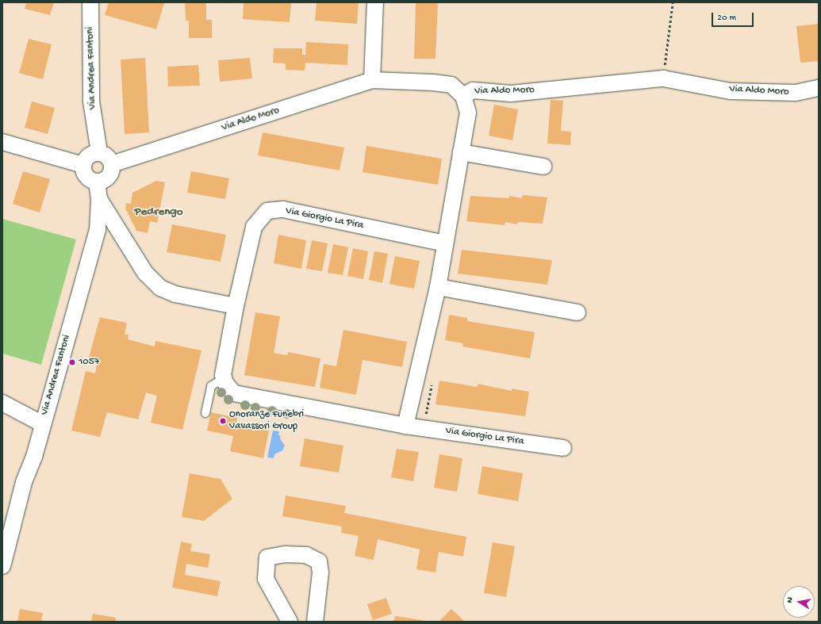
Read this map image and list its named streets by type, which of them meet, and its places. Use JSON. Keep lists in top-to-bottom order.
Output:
{
  "streets": {
    "street": ["Via Andrea Fantoni", "Via Aldo Moro", "Via Giorgio La Pira"]
  },
  "crossings": [
    ["Via Andrea Fantoni", "Via Aldo Moro"]
  ],
  "districts": ["Pedrengo"],
  "places": ["1057", "Onoranze Funebri Vavassori Group"],
  "scale_bar": "20 m",
  "north": "left"
}
